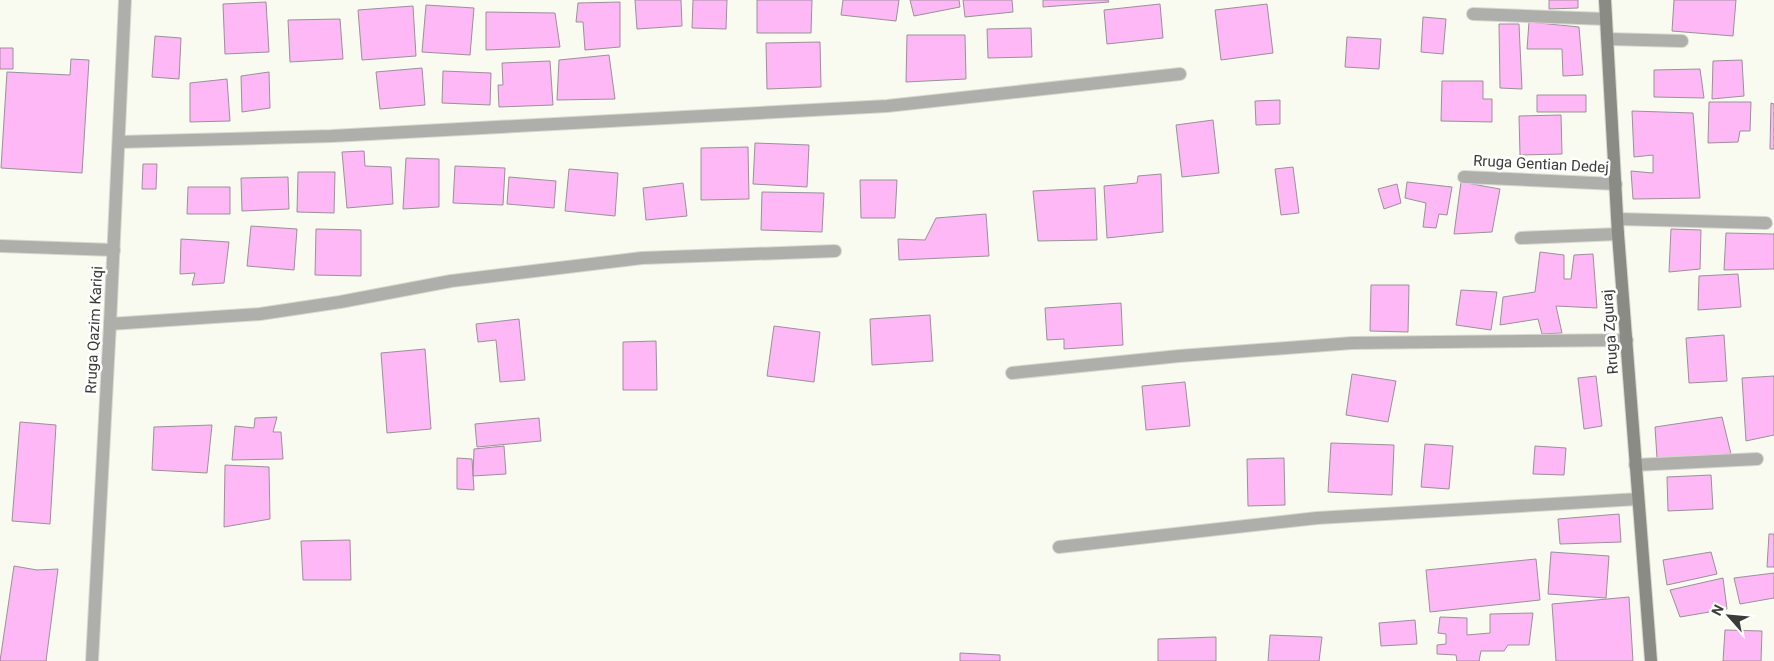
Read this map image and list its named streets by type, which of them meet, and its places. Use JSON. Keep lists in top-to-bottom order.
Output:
{
  "streets": {
    "main road": ["Rruga Zguraj"],
    "street": ["Rruga Gentian Dedej", "Rruga Qazim Kariqi"]
  },
  "crossings": [
    ["Rruga Gentian Dedej", "Rruga Zguraj"]
  ],
  "north": "top left"
}
